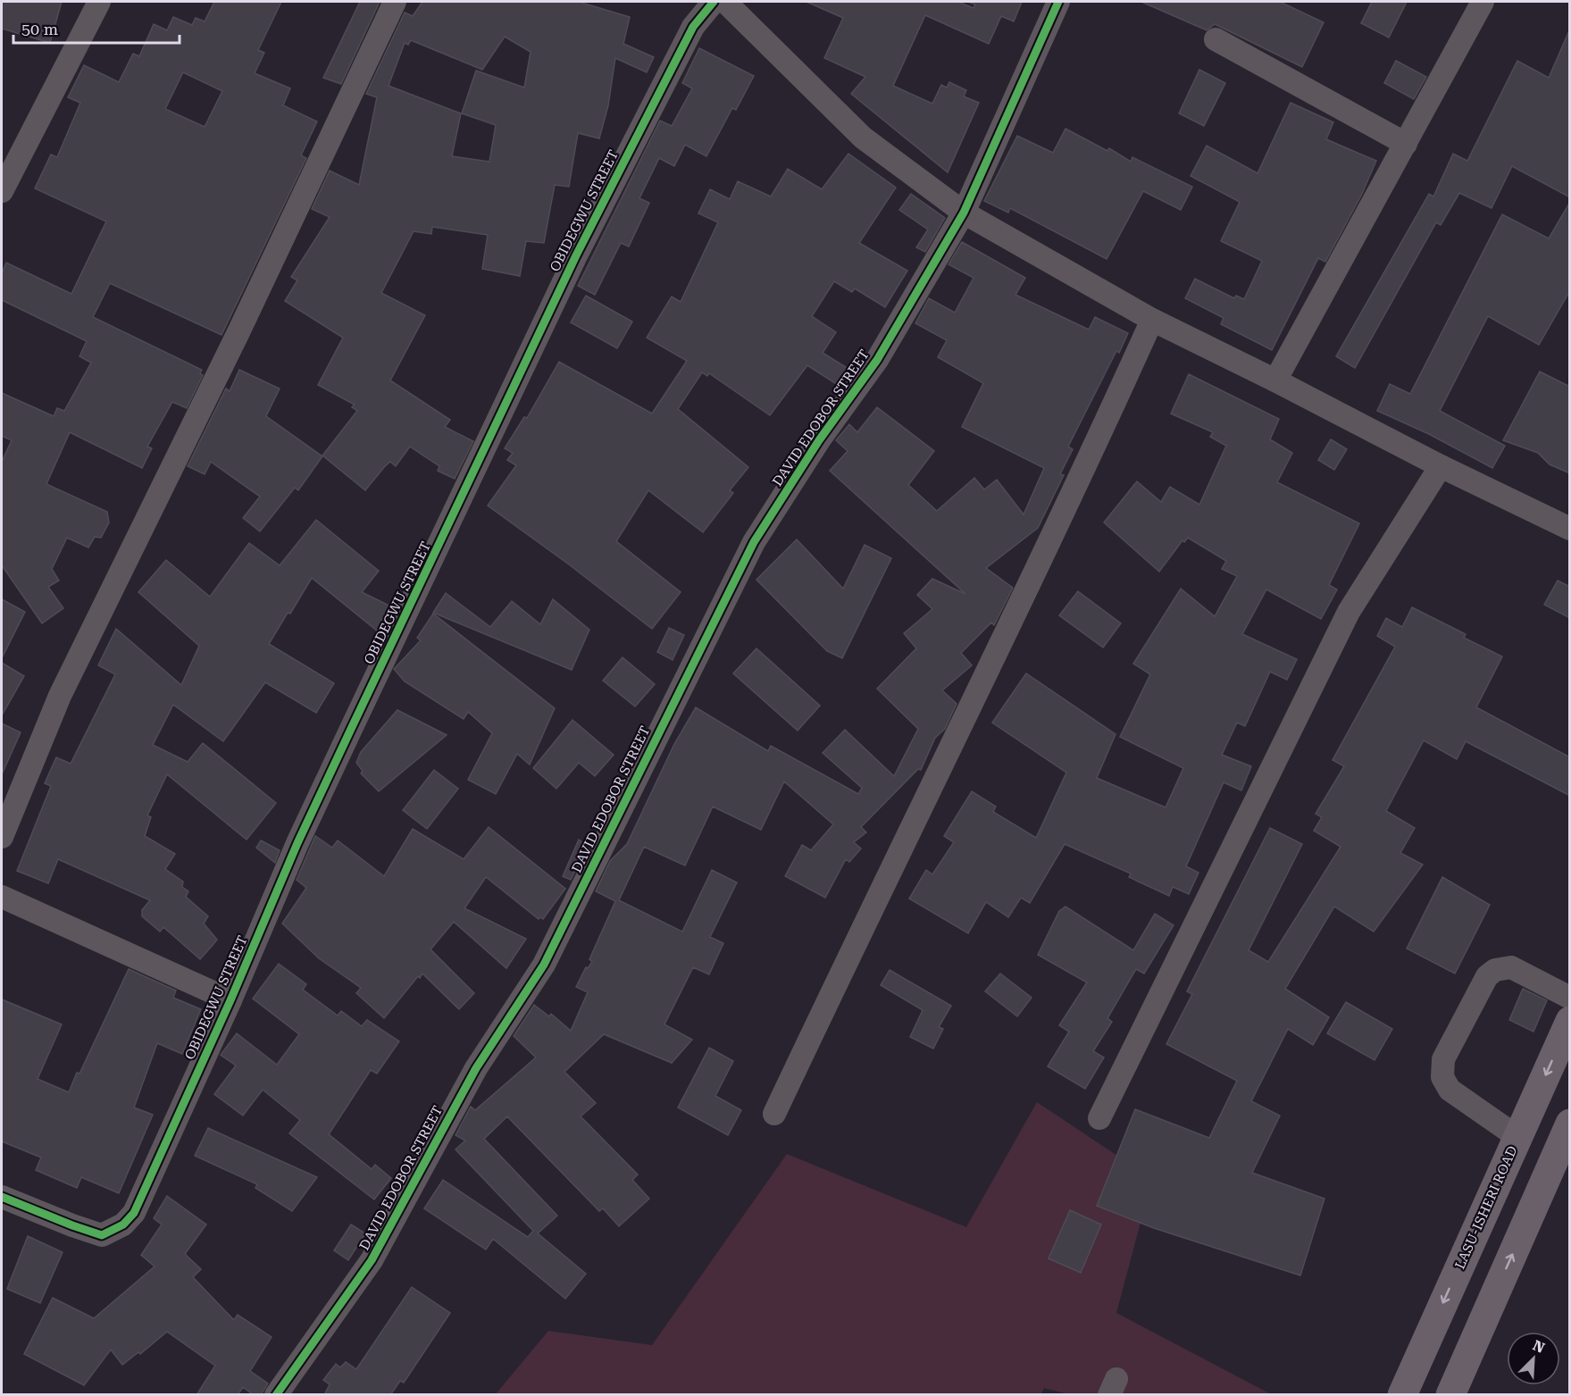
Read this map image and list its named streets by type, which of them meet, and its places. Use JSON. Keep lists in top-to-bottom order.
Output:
{
  "streets": {
    "main road": ["LASU-ISHERI ROAD"],
    "street": ["OBIDEGWU STREET", "DAVID EDOBOR STREET"]
  },
  "scale_bar": "50 m",
  "north": "top right"
}
